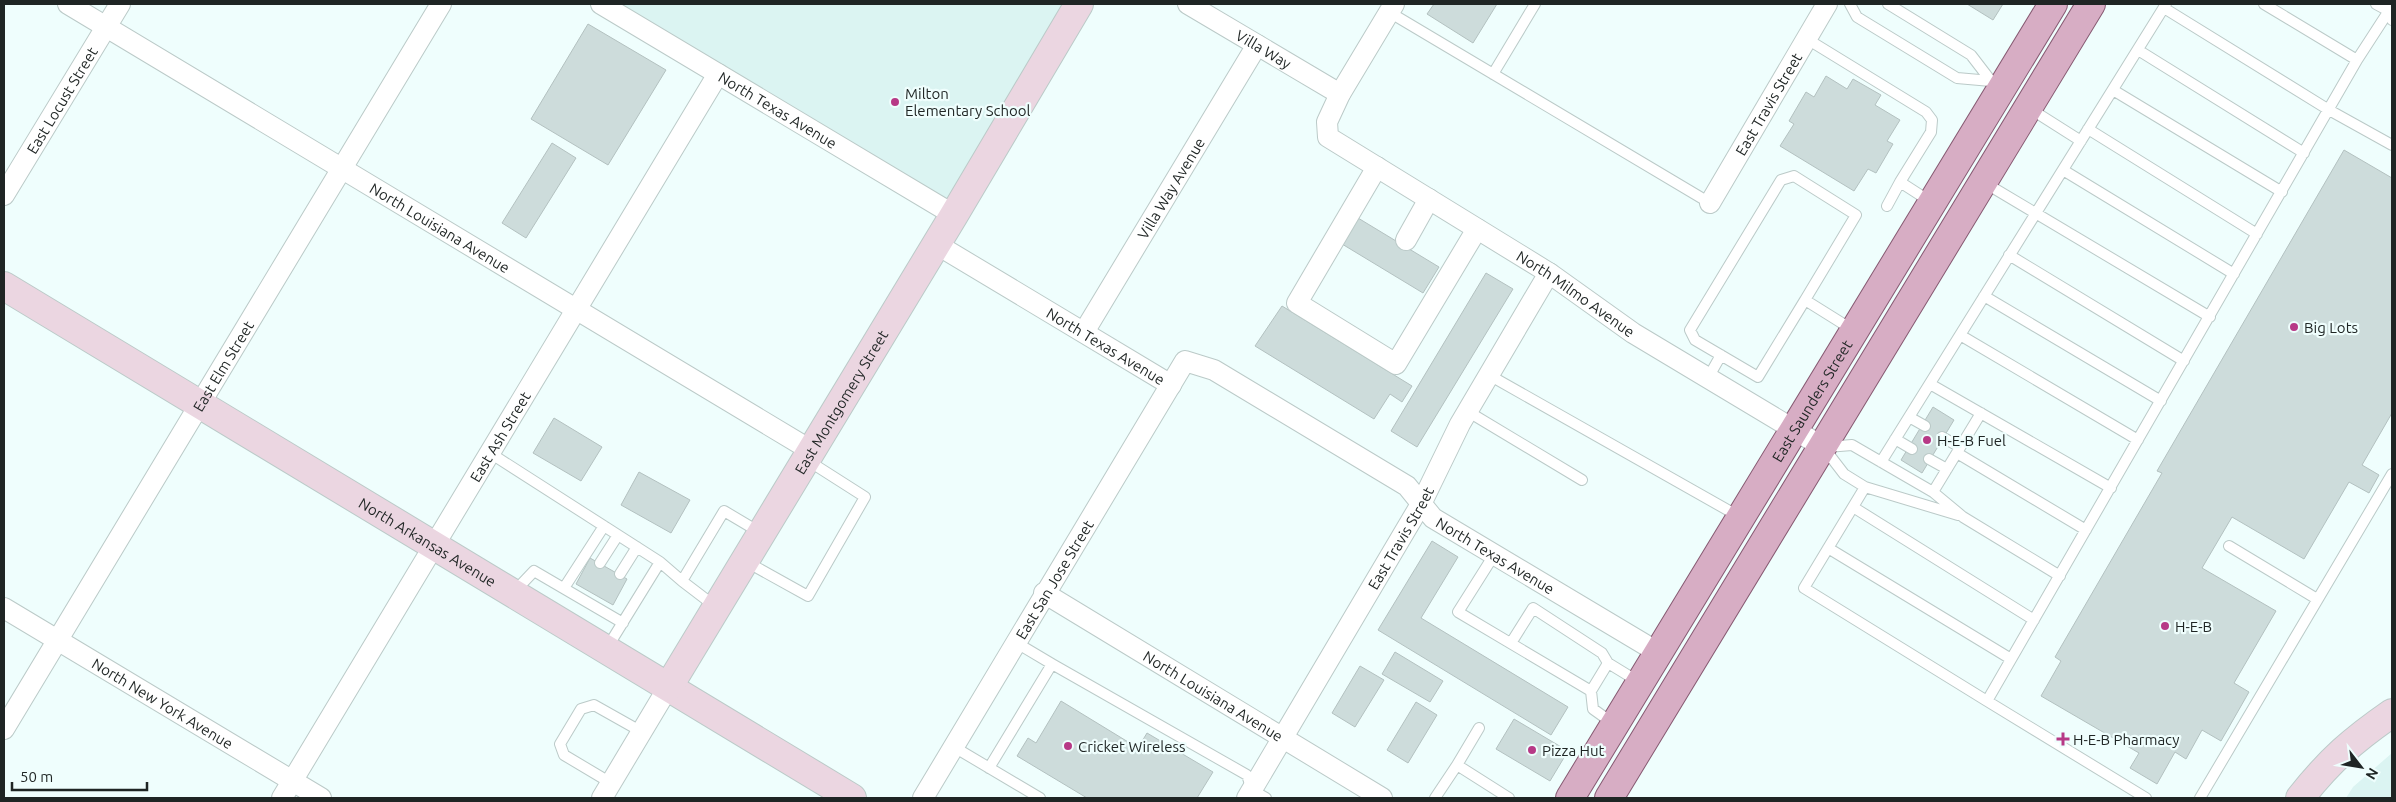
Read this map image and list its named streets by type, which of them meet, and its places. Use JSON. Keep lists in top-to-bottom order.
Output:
{
  "streets": {
    "main road": ["East Saunders Street", "East Montgomery Street", "North Arkansas Avenue"],
    "street": [
      "Villa Way",
      "East Locust Street",
      "East Travis Street",
      "North Texas Avenue",
      "Villa Way Avenue",
      "North Louisiana Avenue",
      "North Milmo Avenue",
      "East Elm Street",
      "East Ash Street",
      "East San Jose Street",
      "North New York Avenue"
    ]
  },
  "crossings": [
    ["Villa Way", "Villa Way Avenue"],
    ["Villa Way", "North Milmo Avenue"],
    ["East Locust Street", "North Louisiana Avenue"],
    ["East Travis Street", "North Texas Avenue"],
    ["East Travis Street", "North Louisiana Avenue"],
    ["East Travis Street", "North Milmo Avenue"],
    ["North Texas Avenue", "Villa Way Avenue"],
    ["North Texas Avenue", "East Saunders Street"],
    ["North Texas Avenue", "East Montgomery Street"],
    ["North Texas Avenue", "East Ash Street"],
    ["North Texas Avenue", "East San Jose Street"],
    ["North Louisiana Avenue", "East Elm Street"],
    ["North Louisiana Avenue", "East Montgomery Street"],
    ["North Louisiana Avenue", "East Ash Street"],
    ["North Louisiana Avenue", "East San Jose Street"],
    ["North Milmo Avenue", "East Saunders Street"],
    ["East Elm Street", "North Arkansas Avenue"],
    ["East Elm Street", "North New York Avenue"],
    ["East Montgomery Street", "North Arkansas Avenue"],
    ["East Ash Street", "North Arkansas Avenue"],
    ["East Ash Street", "North New York Avenue"]
  ],
  "places": {
    "other": [
      "Milton Elementary School",
      "Big Lots",
      "H-E-B Fuel",
      "H-E-B",
      "Cricket Wireless",
      "Pizza Hut"
    ],
    "health": ["H-E-B Pharmacy"]
  },
  "scale_bar": "50 m",
  "north": "bottom right"
}
